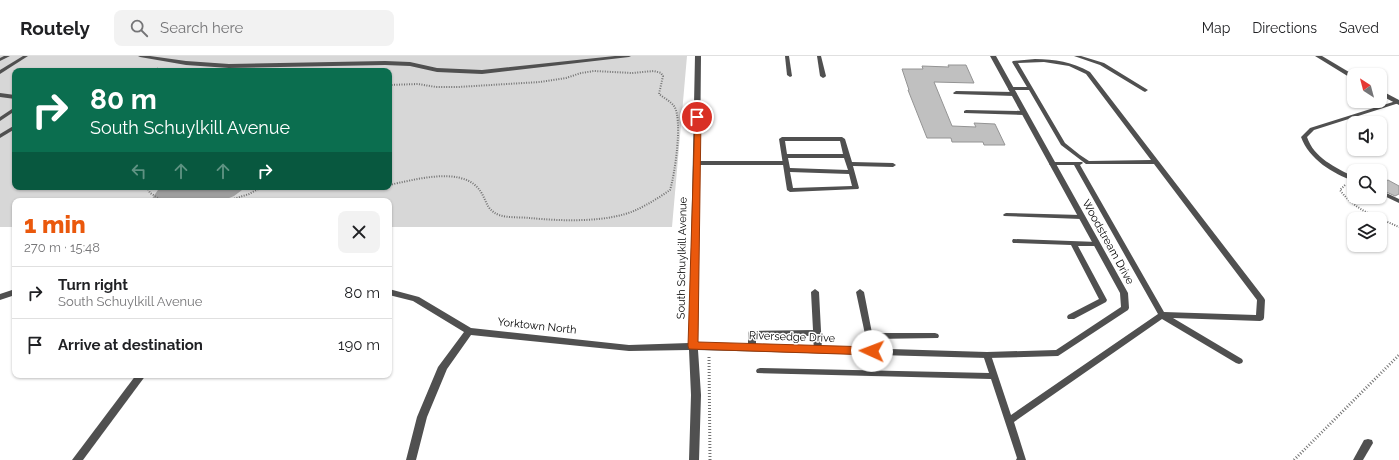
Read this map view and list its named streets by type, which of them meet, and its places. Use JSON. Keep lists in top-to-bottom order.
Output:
{
  "streets": {
    "street": [
      "Woodstream Drive",
      "South Schuylkill Avenue",
      "Yorktown North",
      "Riversedge Drive"
    ]
  },
  "crossings": [
    ["Woodstream Drive", "Riversedge Drive"],
    ["South Schuylkill Avenue", "Yorktown North"],
    ["South Schuylkill Avenue", "Riversedge Drive"],
    ["Yorktown North", "Riversedge Drive"]
  ],
  "north": "top left",
  "page": {
    "header": "Routely",
    "search": "Search here",
    "nav": ["Map", "Directions", "Saved"],
    "turn": ["80 m", "South Schuylkill Avenue"],
    "heading": ["1 min", "270 m · 15:48"],
    "list": [
      {
        "name": "Turn right",
        "note": "South Schuylkill Avenue",
        "value": "80 m"
      },
      {
        "name": "Arrive at destination",
        "value": "190 m"
      }
    ]
  }
}
